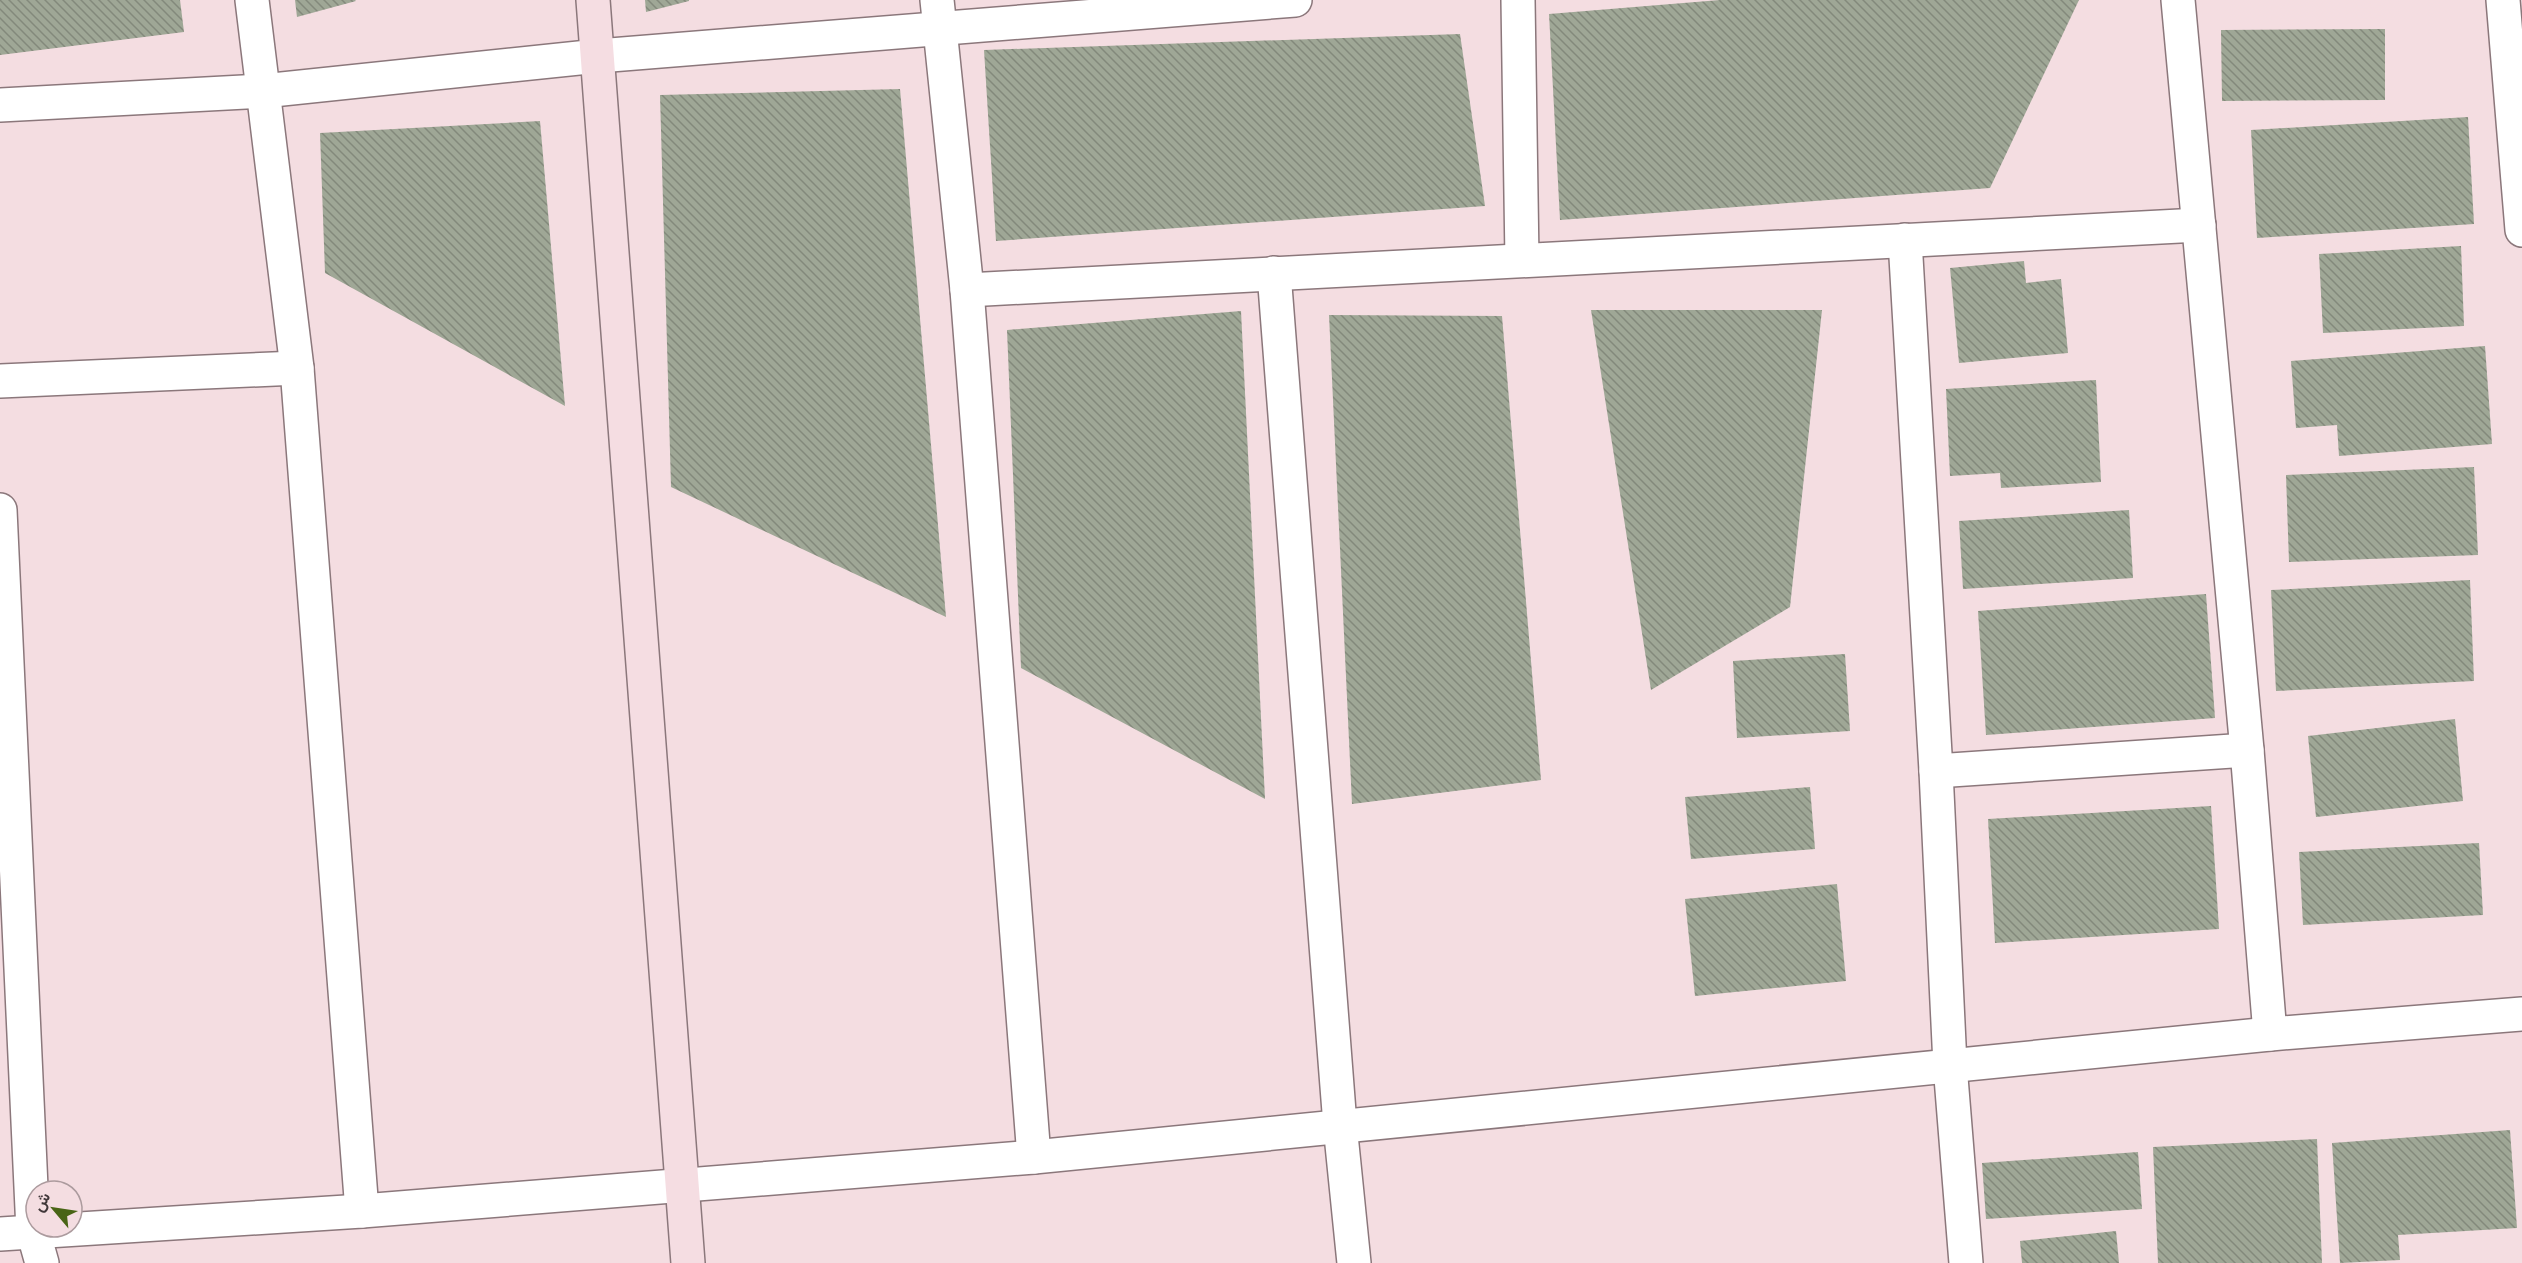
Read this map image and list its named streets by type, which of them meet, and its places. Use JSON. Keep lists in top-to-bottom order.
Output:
{
  "north": "top left"
}
